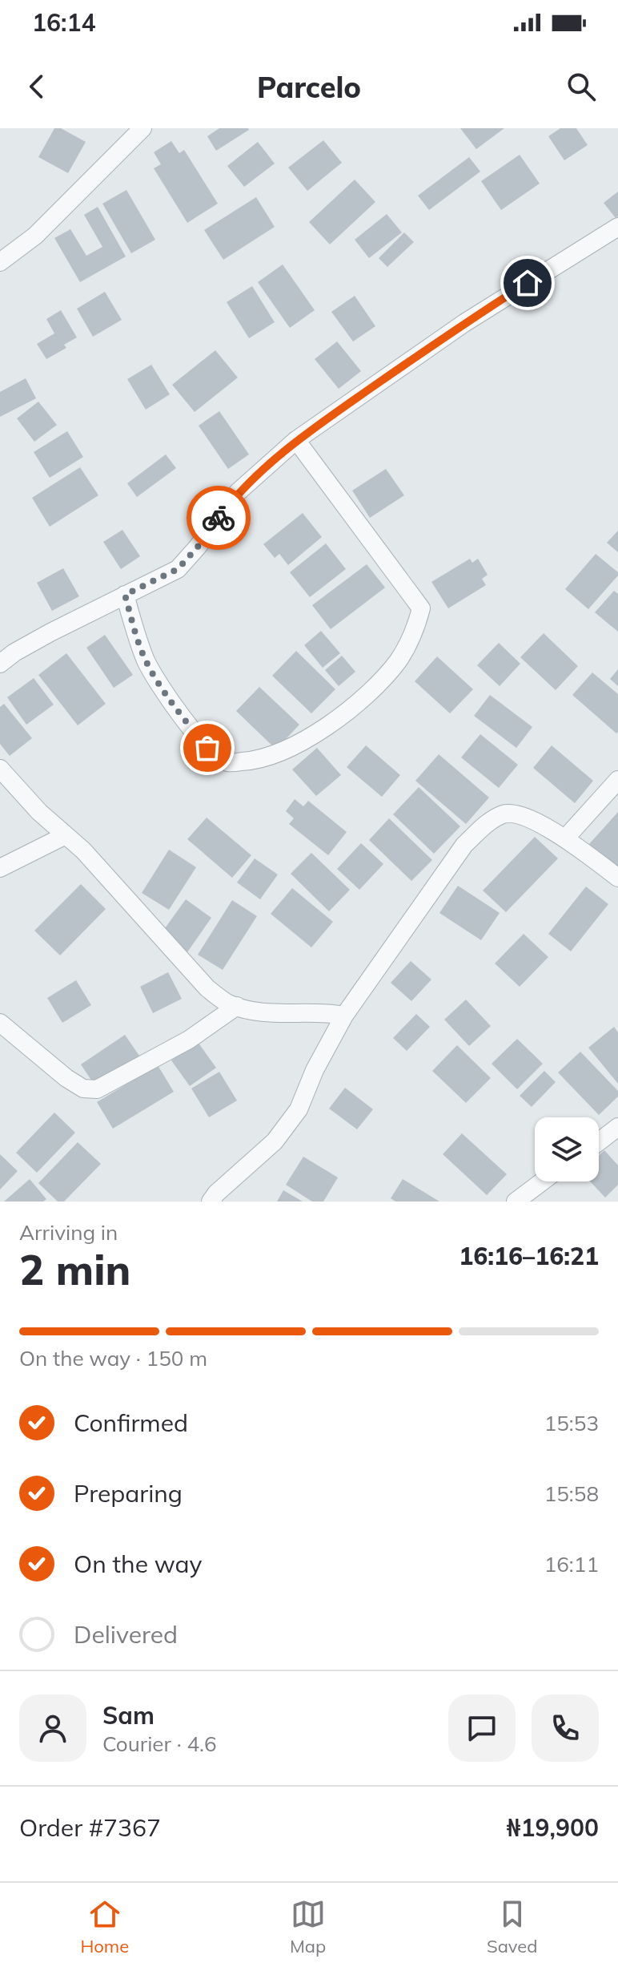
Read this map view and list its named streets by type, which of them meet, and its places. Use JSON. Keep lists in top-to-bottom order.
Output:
{
  "page": {
    "status": "16:14",
    "header": "Parcelo",
    "heading": ["2 min", "Arriving in", "16:16–16:21"],
    "panel": [
      "Sam",
      "Courier · 4.6",
      "Order #7367",
      "₦19,900"
    ],
    "bar": "On the way · 150 m",
    "list": [
      ["Confirmed", "15:53"],
      ["Preparing", "15:58"],
      ["On the way", "16:11"],
      "Delivered"
    ],
    "tabs": ["Home", "Map", "Saved"]
  }
}
